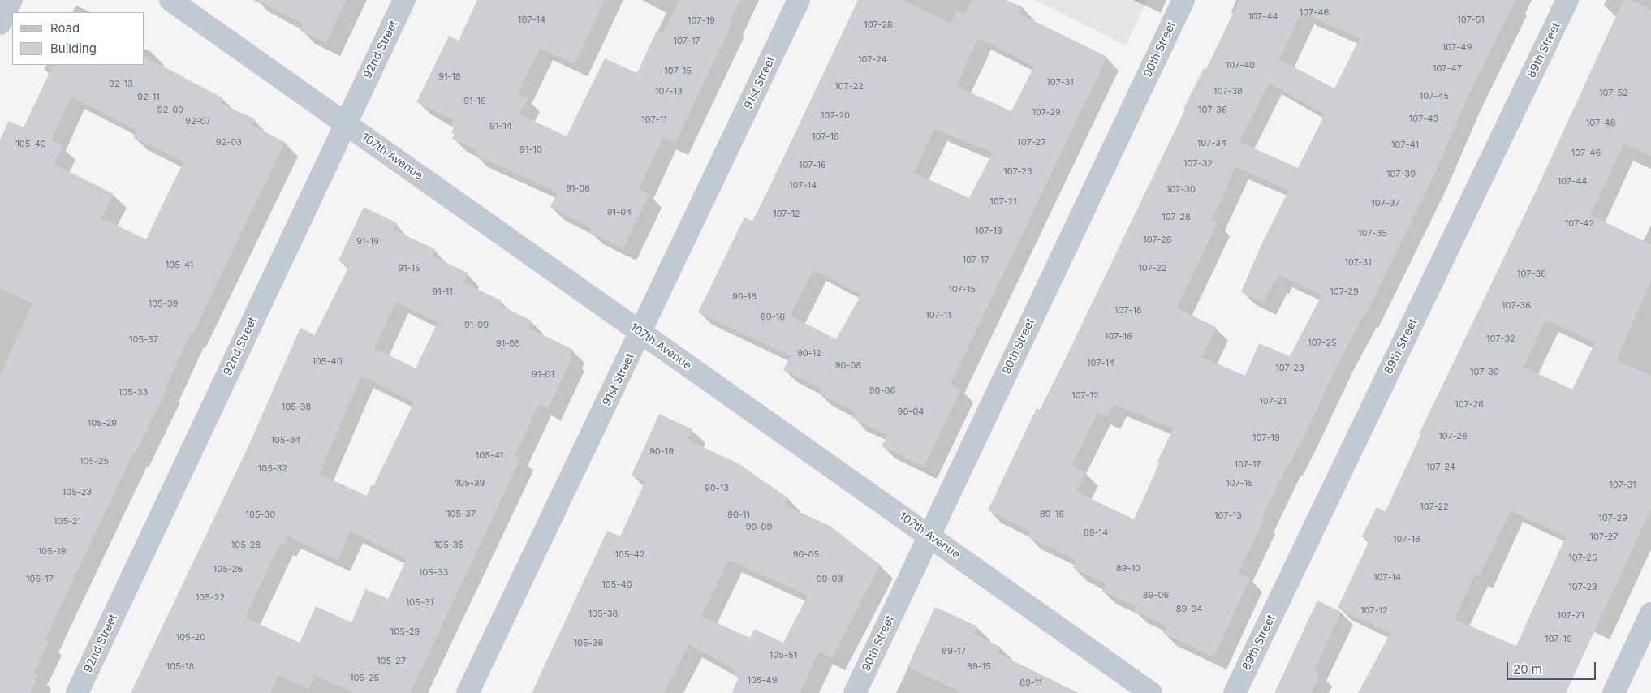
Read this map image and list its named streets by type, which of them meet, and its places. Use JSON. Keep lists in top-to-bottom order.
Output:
{
  "streets": {
    "street": [
      "92nd Street",
      "90th Street",
      "89th Street",
      "91st Street",
      "107th Avenue"
    ]
  },
  "crossings": [
    ["92nd Street", "107th Avenue"],
    ["90th Street", "107th Avenue"],
    ["91st Street", "107th Avenue"]
  ],
  "house_numbers": [
    "107-46",
    "107-44",
    "107-14",
    "107-51",
    "107-19",
    "107-26",
    "107-17",
    "107-49",
    "107-24",
    "107-40",
    "107-47",
    "107-15",
    "91-18",
    "107-31",
    "92-13",
    "107-22",
    "107-13",
    "107-38",
    "107-52",
    "107-45",
    "92-11",
    "91-16",
    "92-09",
    "107-36",
    "107-29",
    "107-20",
    "107-43",
    "107-11",
    "92-07",
    "107-48",
    "91-14",
    "107-18",
    "92-03",
    "107-27",
    "107-34",
    "105-40",
    "107-41",
    "91-10",
    "107-46",
    "107-32",
    "107-16",
    "107-23",
    "107-39",
    "107-44",
    "107-14",
    "91-06",
    "107-30",
    "107-21",
    "107-37",
    "91-04",
    "107-12",
    "107-28",
    "107-42",
    "107-19",
    "107-35",
    "107-26",
    "91-19",
    "107-17",
    "107-31",
    "105-41",
    "91-15",
    "107-22",
    "107-38",
    "107-15",
    "91-11",
    "107-29",
    "90-18",
    "105-39",
    "107-36",
    "107-18",
    "107-11",
    "90-16",
    "91-09",
    "107-16",
    "107-32",
    "105-37",
    "107-25",
    "91-05",
    "90-12",
    "105-40",
    "107-14",
    "90-08",
    "107-23",
    "107-30",
    "91-01",
    "90-06",
    "105-33",
    "107-12",
    "107-21",
    "107-28",
    "105-38",
    "90-04",
    "105-29",
    "107-26",
    "107-19",
    "105-34",
    "90-19",
    "105-41",
    "105-25",
    "107-17",
    "107-24",
    "105-32",
    "105-39",
    "107-15",
    "107-31",
    "90-13",
    "105-23",
    "107-22",
    "105-37",
    "89-16",
    "105-30",
    "90-11",
    "107-13",
    "107-29",
    "105-21",
    "90-09",
    "89-14",
    "107-27",
    "107-18",
    "105-28",
    "105-35",
    "105-19",
    "105-42",
    "90-05",
    "107-25",
    "89-10",
    "105-26",
    "105-33",
    "107-14",
    "105-17",
    "90-03",
    "105-40",
    "107-23",
    "89-06",
    "105-22",
    "105-31",
    "89-04",
    "107-12",
    "105-38",
    "107-21",
    "105-29",
    "105-20",
    "107-19",
    "105-36",
    "89-17",
    "105-51",
    "105-27",
    "105-18",
    "89-15",
    "105-25",
    "105-49",
    "89-11"
  ],
  "legend": ["Road", "Building"],
  "scale_bar": "20 m"
}
